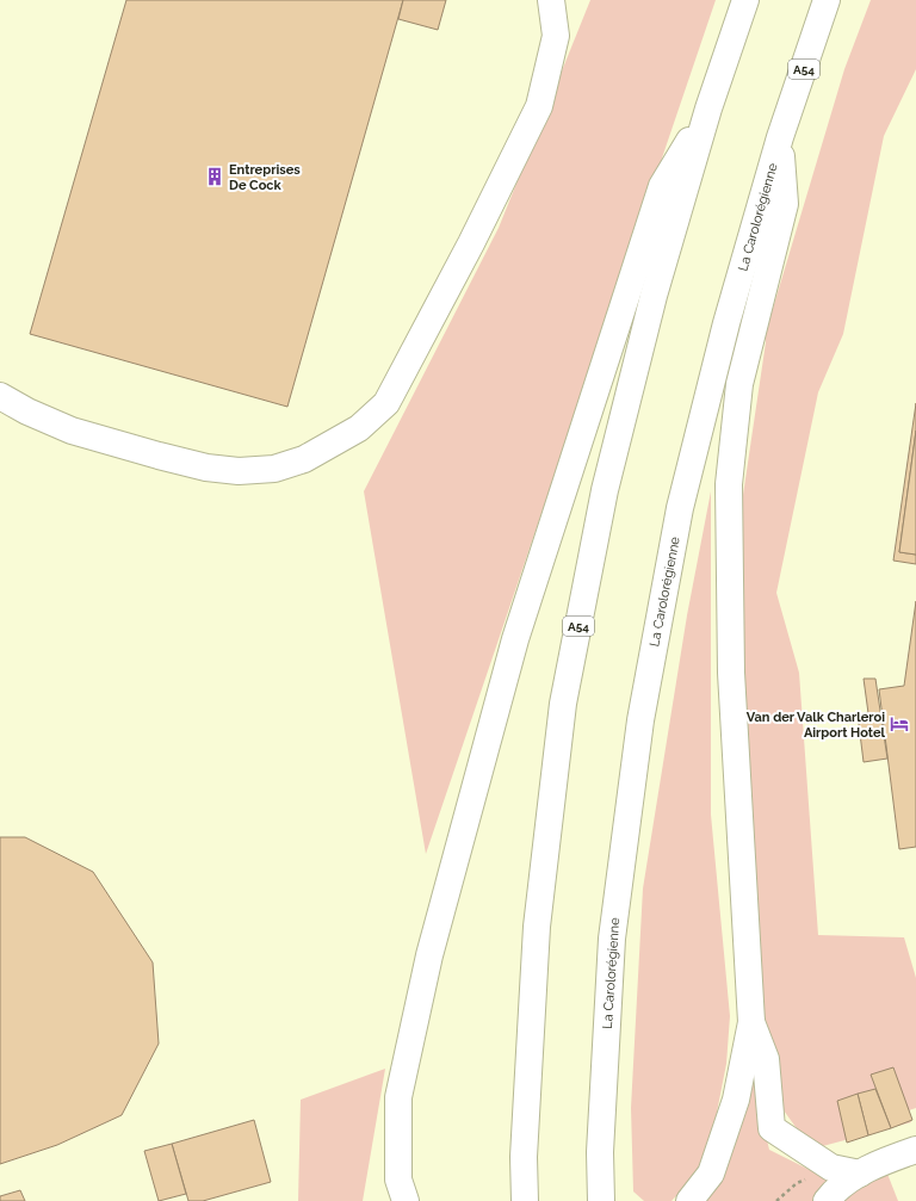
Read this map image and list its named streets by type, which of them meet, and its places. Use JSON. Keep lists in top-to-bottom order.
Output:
{
  "streets": {
    "main road": ["A54", "La Carolorégienne"]
  },
  "places": {
    "building": ["Entreprises De Cock"],
    "hotel": ["Van der Valk Charleroi Airport Hotel"]
  }
}
